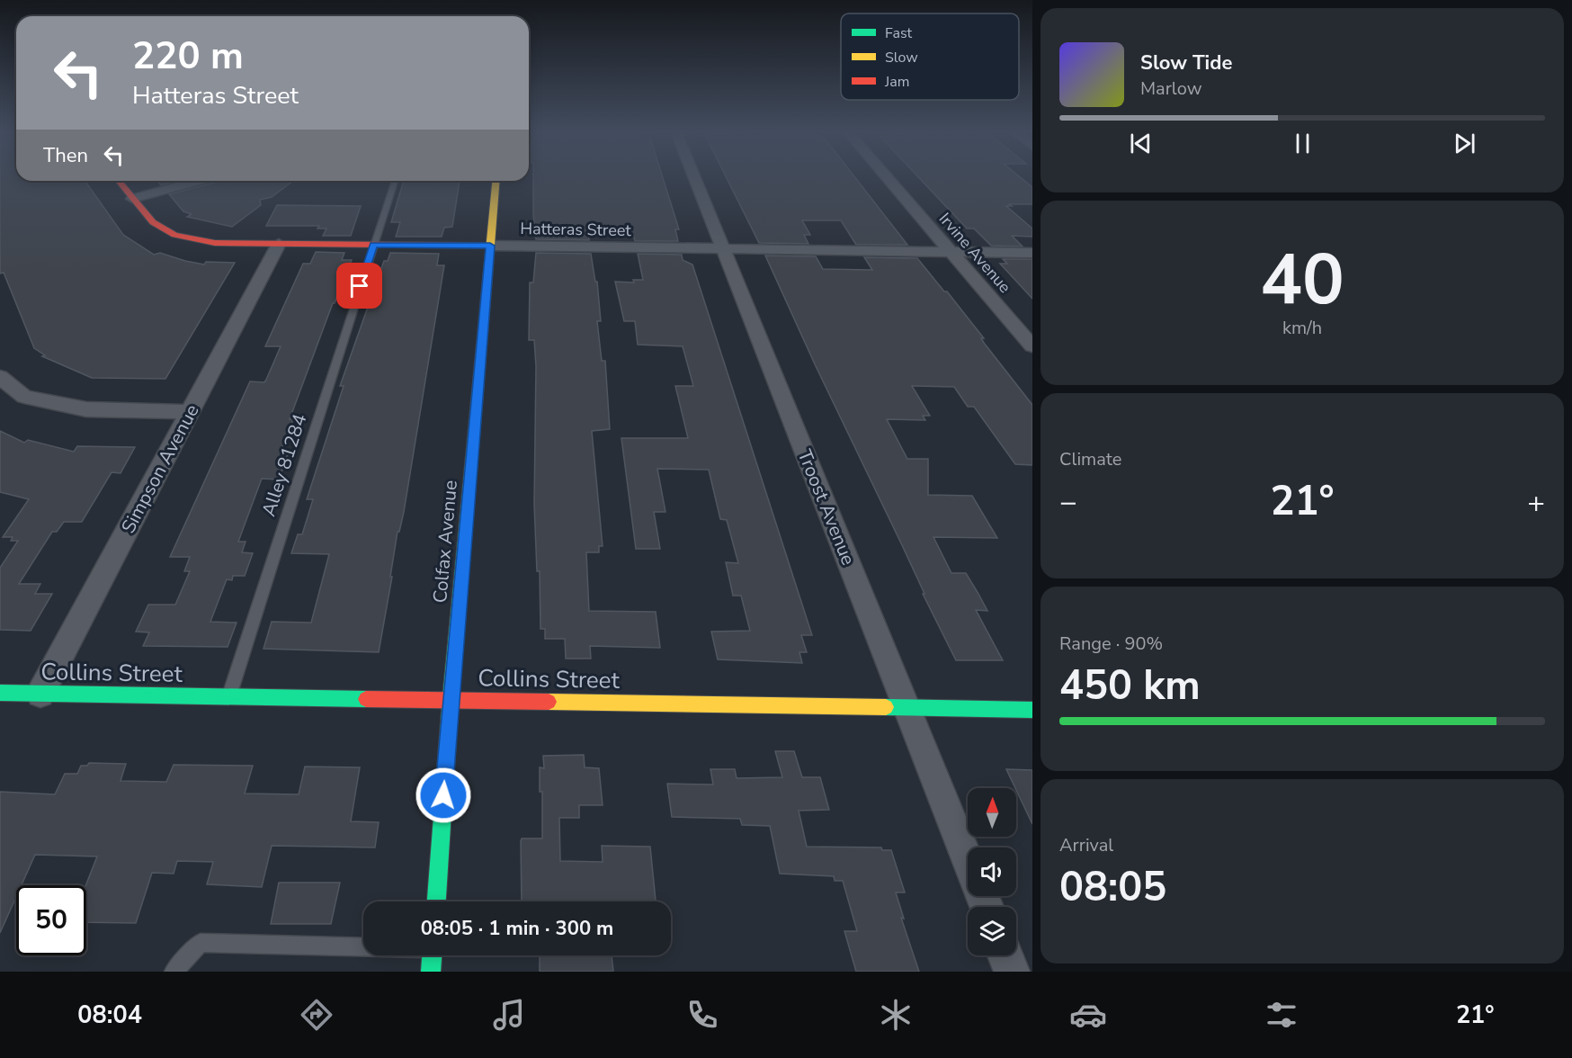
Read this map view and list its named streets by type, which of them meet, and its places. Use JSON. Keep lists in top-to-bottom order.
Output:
{
  "streets": {
    "street": [
      "Hatteras Street",
      "Irvine Avenue",
      "Simpson Avenue",
      "Troost Avenue",
      "Colfax Avenue",
      "Collins Street"
    ],
    "lane": ["Alley 81284"]
  },
  "crossings": [
    ["Hatteras Street", "Irvine Avenue"],
    ["Hatteras Street", "Alley 81284"],
    ["Hatteras Street", "Simpson Avenue"],
    ["Hatteras Street", "Troost Avenue"],
    ["Hatteras Street", "Colfax Avenue"],
    ["Alley 81284", "Collins Street"],
    ["Simpson Avenue", "Collins Street"],
    ["Troost Avenue", "Collins Street"],
    ["Colfax Avenue", "Collins Street"]
  ],
  "legend": ["Fast", "Slow", "Jam"],
  "north": "top",
  "page": {
    "turn": ["220 m", "Hatteras Street"],
    "song": ["Slow Tide", "Marlow"],
    "then": "Then",
    "tile": [
      ["40", "km/h"],
      "Climate",
      ["Range · 90%", "450 km"],
      ["Arrival", "08:05"]
    ],
    "heat": ["−", "21°", "+"],
    "limit": "50",
    "trip": "08:05 · 1 min · 300 m",
    "tabs": ["08:04", "21°"]
  }
}
